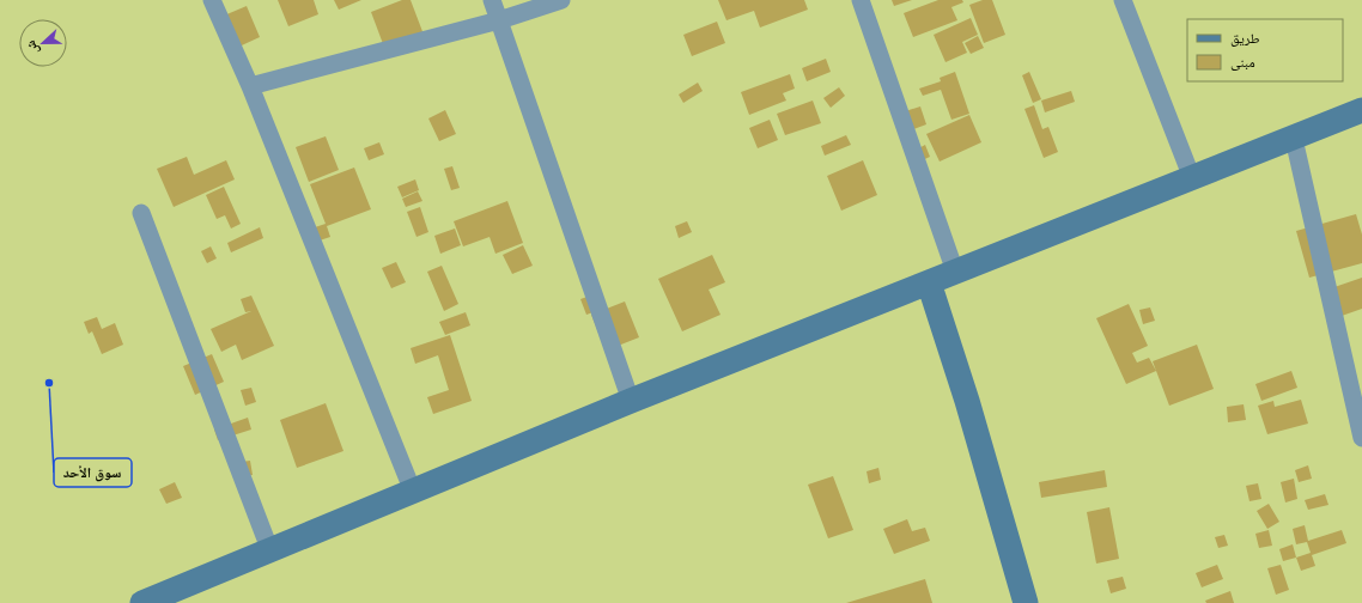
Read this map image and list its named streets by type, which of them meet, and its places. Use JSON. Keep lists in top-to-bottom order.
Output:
{
  "places": ["سوق الأحد"],
  "legend": ["طريق", "مبنى"],
  "north": "left"
}
